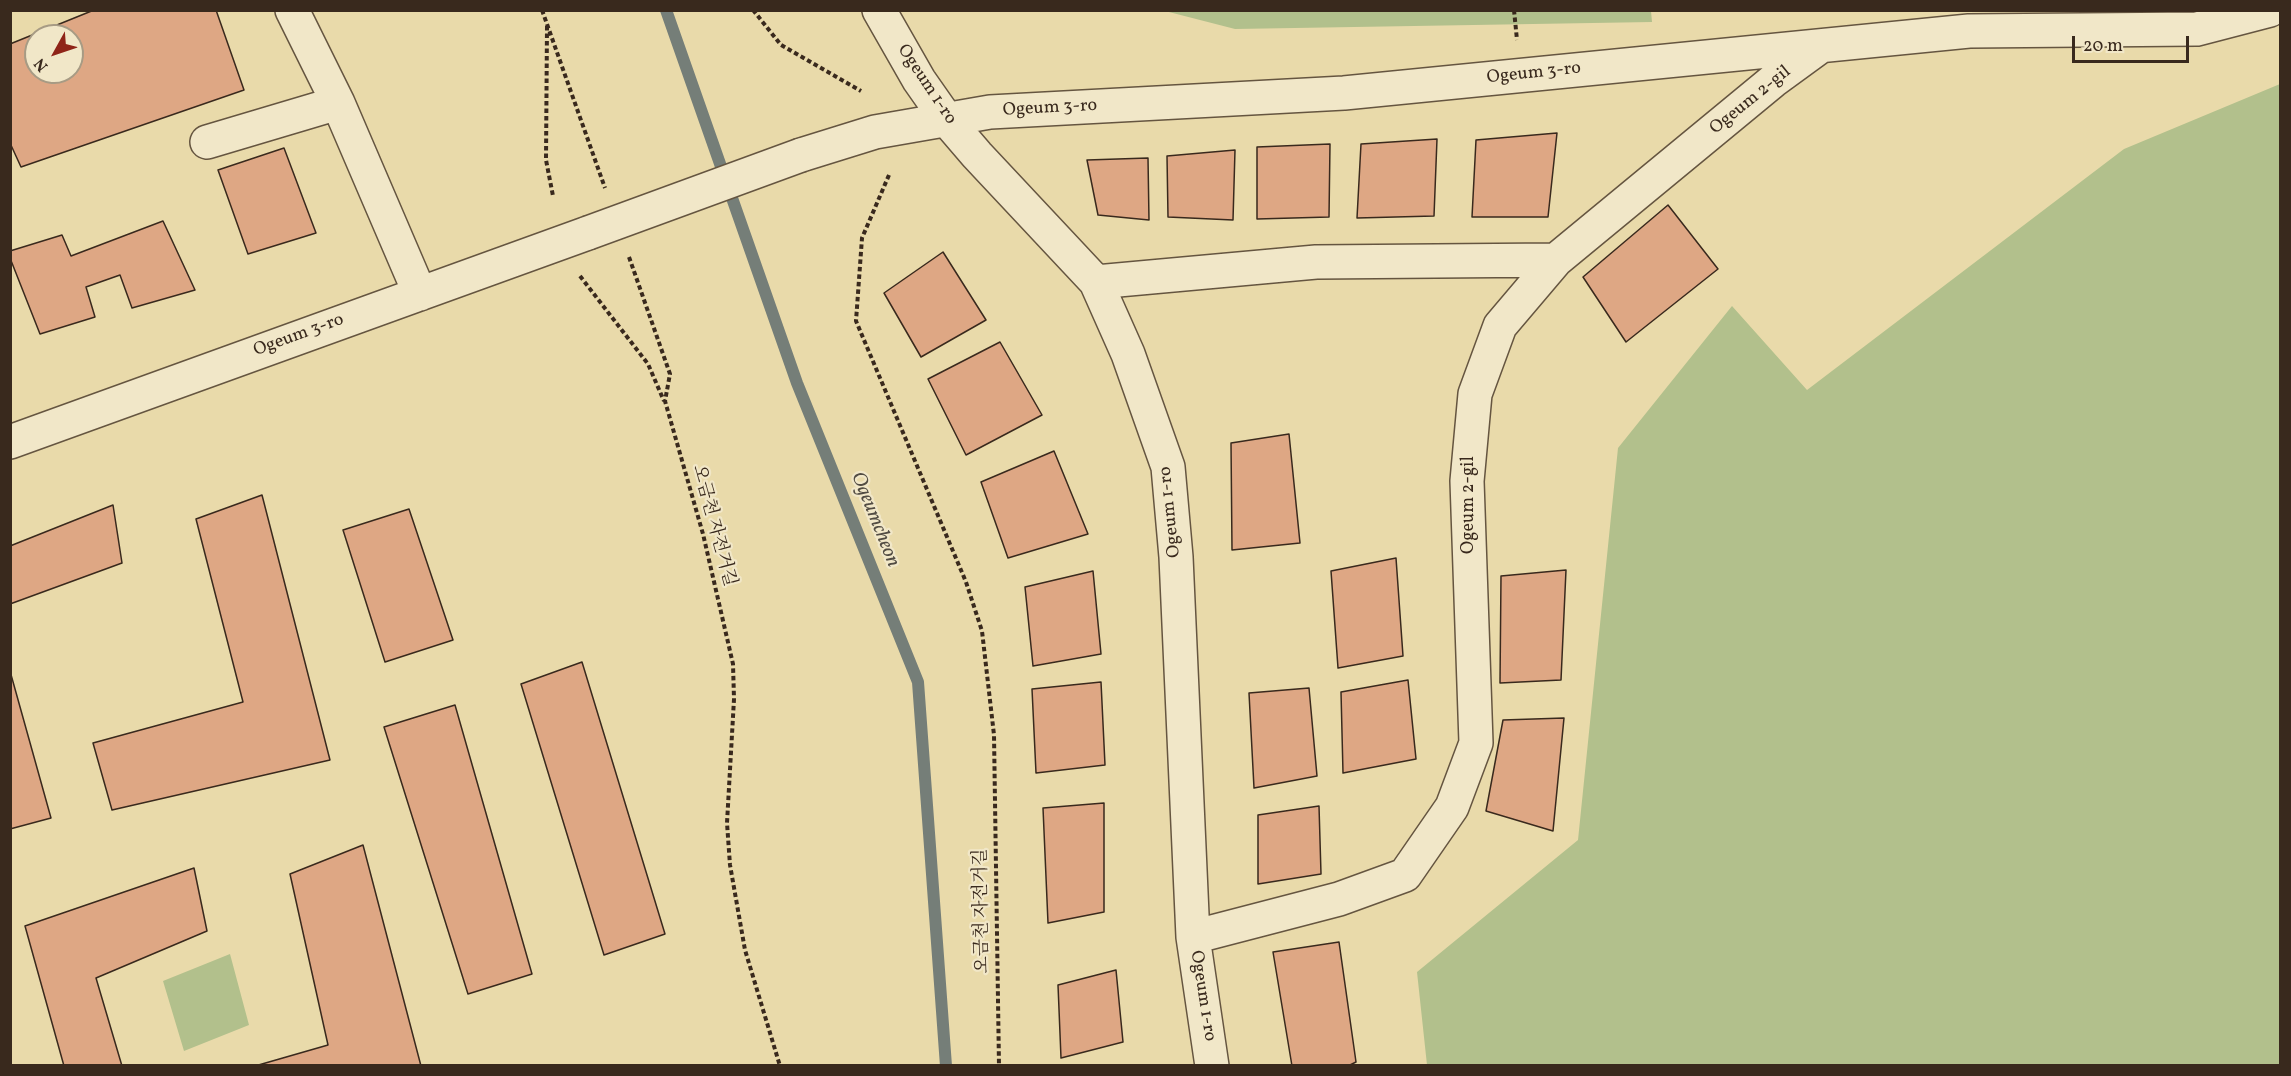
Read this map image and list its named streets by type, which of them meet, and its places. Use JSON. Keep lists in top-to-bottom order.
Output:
{
  "streets": {
    "street": ["Ogeum 3-ro", "Ogeum 1-ro", "Ogeum 2-gil"],
    "path": ["오금천 자전거길"]
  },
  "crossings": [
    ["Ogeum 3-ro", "Ogeum 1-ro"],
    ["Ogeum 3-ro", "Ogeum 2-gil"],
    ["Ogeum 1-ro", "Ogeum 2-gil"]
  ],
  "water": ["Ogeumcheon"],
  "scale_bar": "20 m",
  "north": "bottom left"
}
